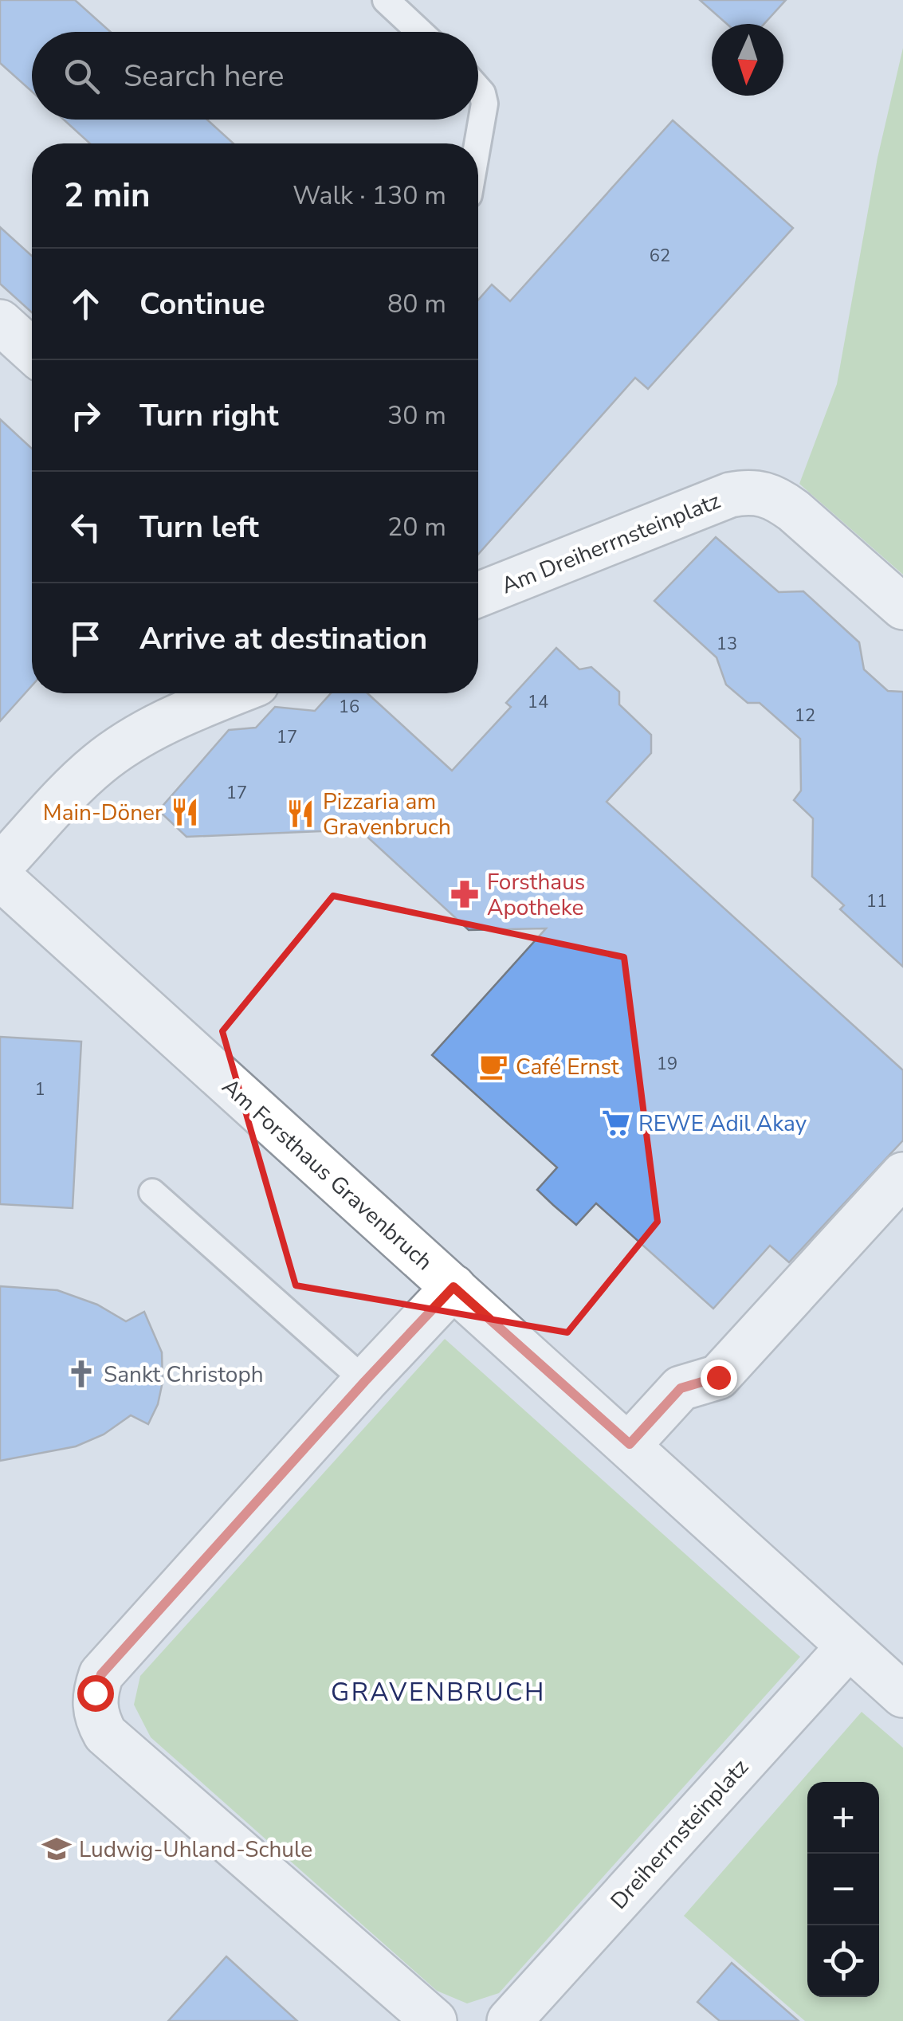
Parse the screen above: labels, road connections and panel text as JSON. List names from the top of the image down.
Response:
{
  "streets": {
    "street": ["Am Dreiherrnsteinplatz", "Am Forsthaus Gravenbruch", "Dreiherrnsteinplatz"]
  },
  "crossings": [
    ["Am Forsthaus Gravenbruch", "Dreiherrnsteinplatz"]
  ],
  "districts": ["GRAVENBRUCH"],
  "places": {
    "restaurant": ["Main-Döner", "Pizzaria am Gravenbruch"],
    "pharmacy": ["Forsthaus Apotheke"],
    "cafe": ["Café Ernst"],
    "supermarket": ["REWE Adil Akay"],
    "church": ["Sankt Christoph"],
    "school or university": ["Ludwig-Uhland-Schule"]
  },
  "house_numbers": [
    "62",
    "13",
    "14",
    "16",
    "12",
    "17",
    "17",
    "11",
    "19",
    "1"
  ],
  "north": "bottom",
  "page": {
    "search": "Search here",
    "heading": ["2 min", "Walk · 130 m"],
    "list": [
      ["Continue", "80 m"],
      ["Turn right", "30 m"],
      ["Turn left", "20 m"],
      "Arrive at destination"
    ],
    "map_buttons": ["+", "−"]
  }
}
